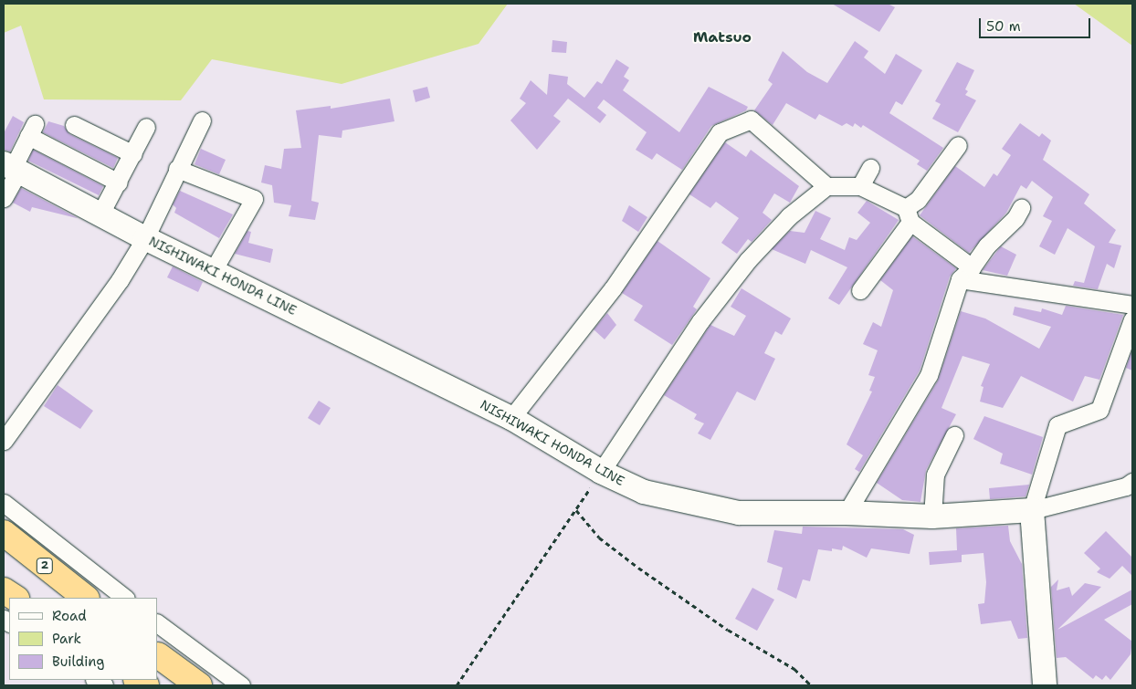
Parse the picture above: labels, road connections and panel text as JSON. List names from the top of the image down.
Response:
{
  "streets": {
    "highway": ["2"],
    "main road": ["NISHIWAKI HONDA LINE"]
  },
  "districts": ["Matsuo"],
  "legend": ["Road", "Park", "Building"],
  "scale_bar": "50 m"
}
